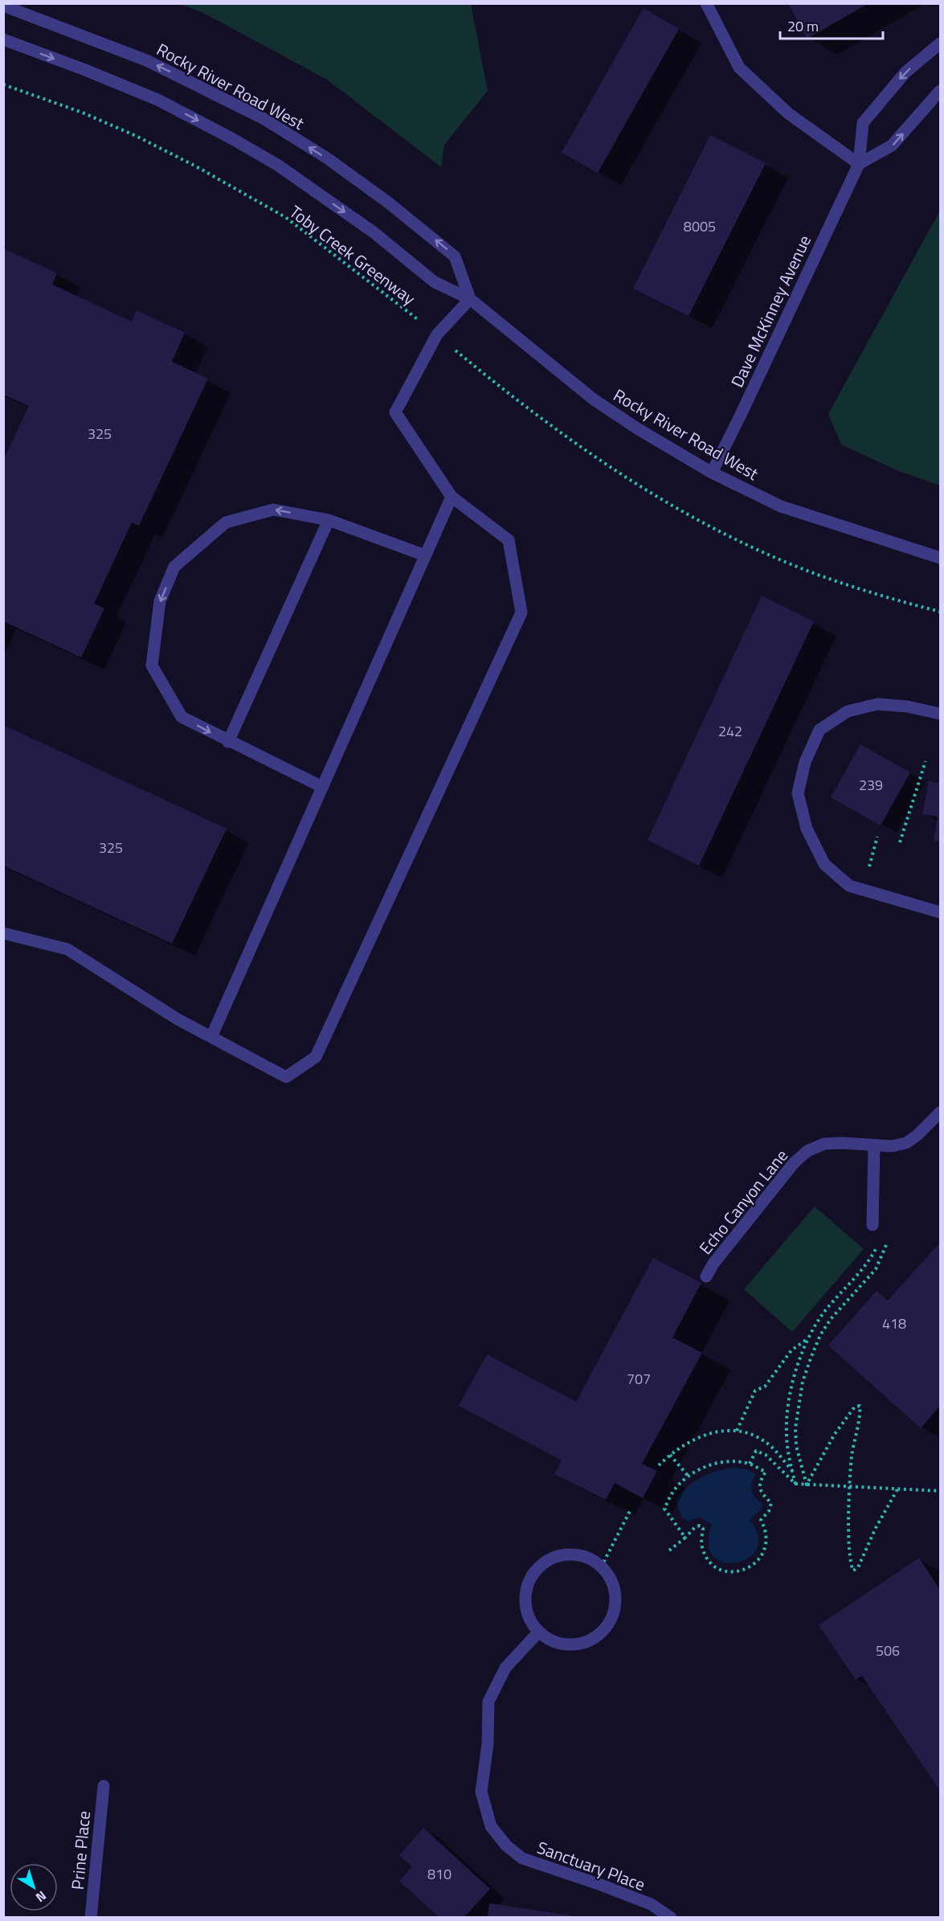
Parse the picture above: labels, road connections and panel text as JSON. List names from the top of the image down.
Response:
{
  "streets": {
    "street": [
      "Rocky River Road West",
      "Dave McKinney Avenue",
      "Echo Canyon Lane",
      "Prine Place",
      "Sanctuary Place"
    ],
    "path": ["Toby Creek Greenway"]
  },
  "crossings": [
    ["Rocky River Road West", "Dave McKinney Avenue"]
  ],
  "house_numbers": [
    "8005",
    "325",
    "242",
    "239",
    "325",
    "418",
    "707",
    "506",
    "810"
  ],
  "scale_bar": "20 m",
  "north": "bottom right"
}
